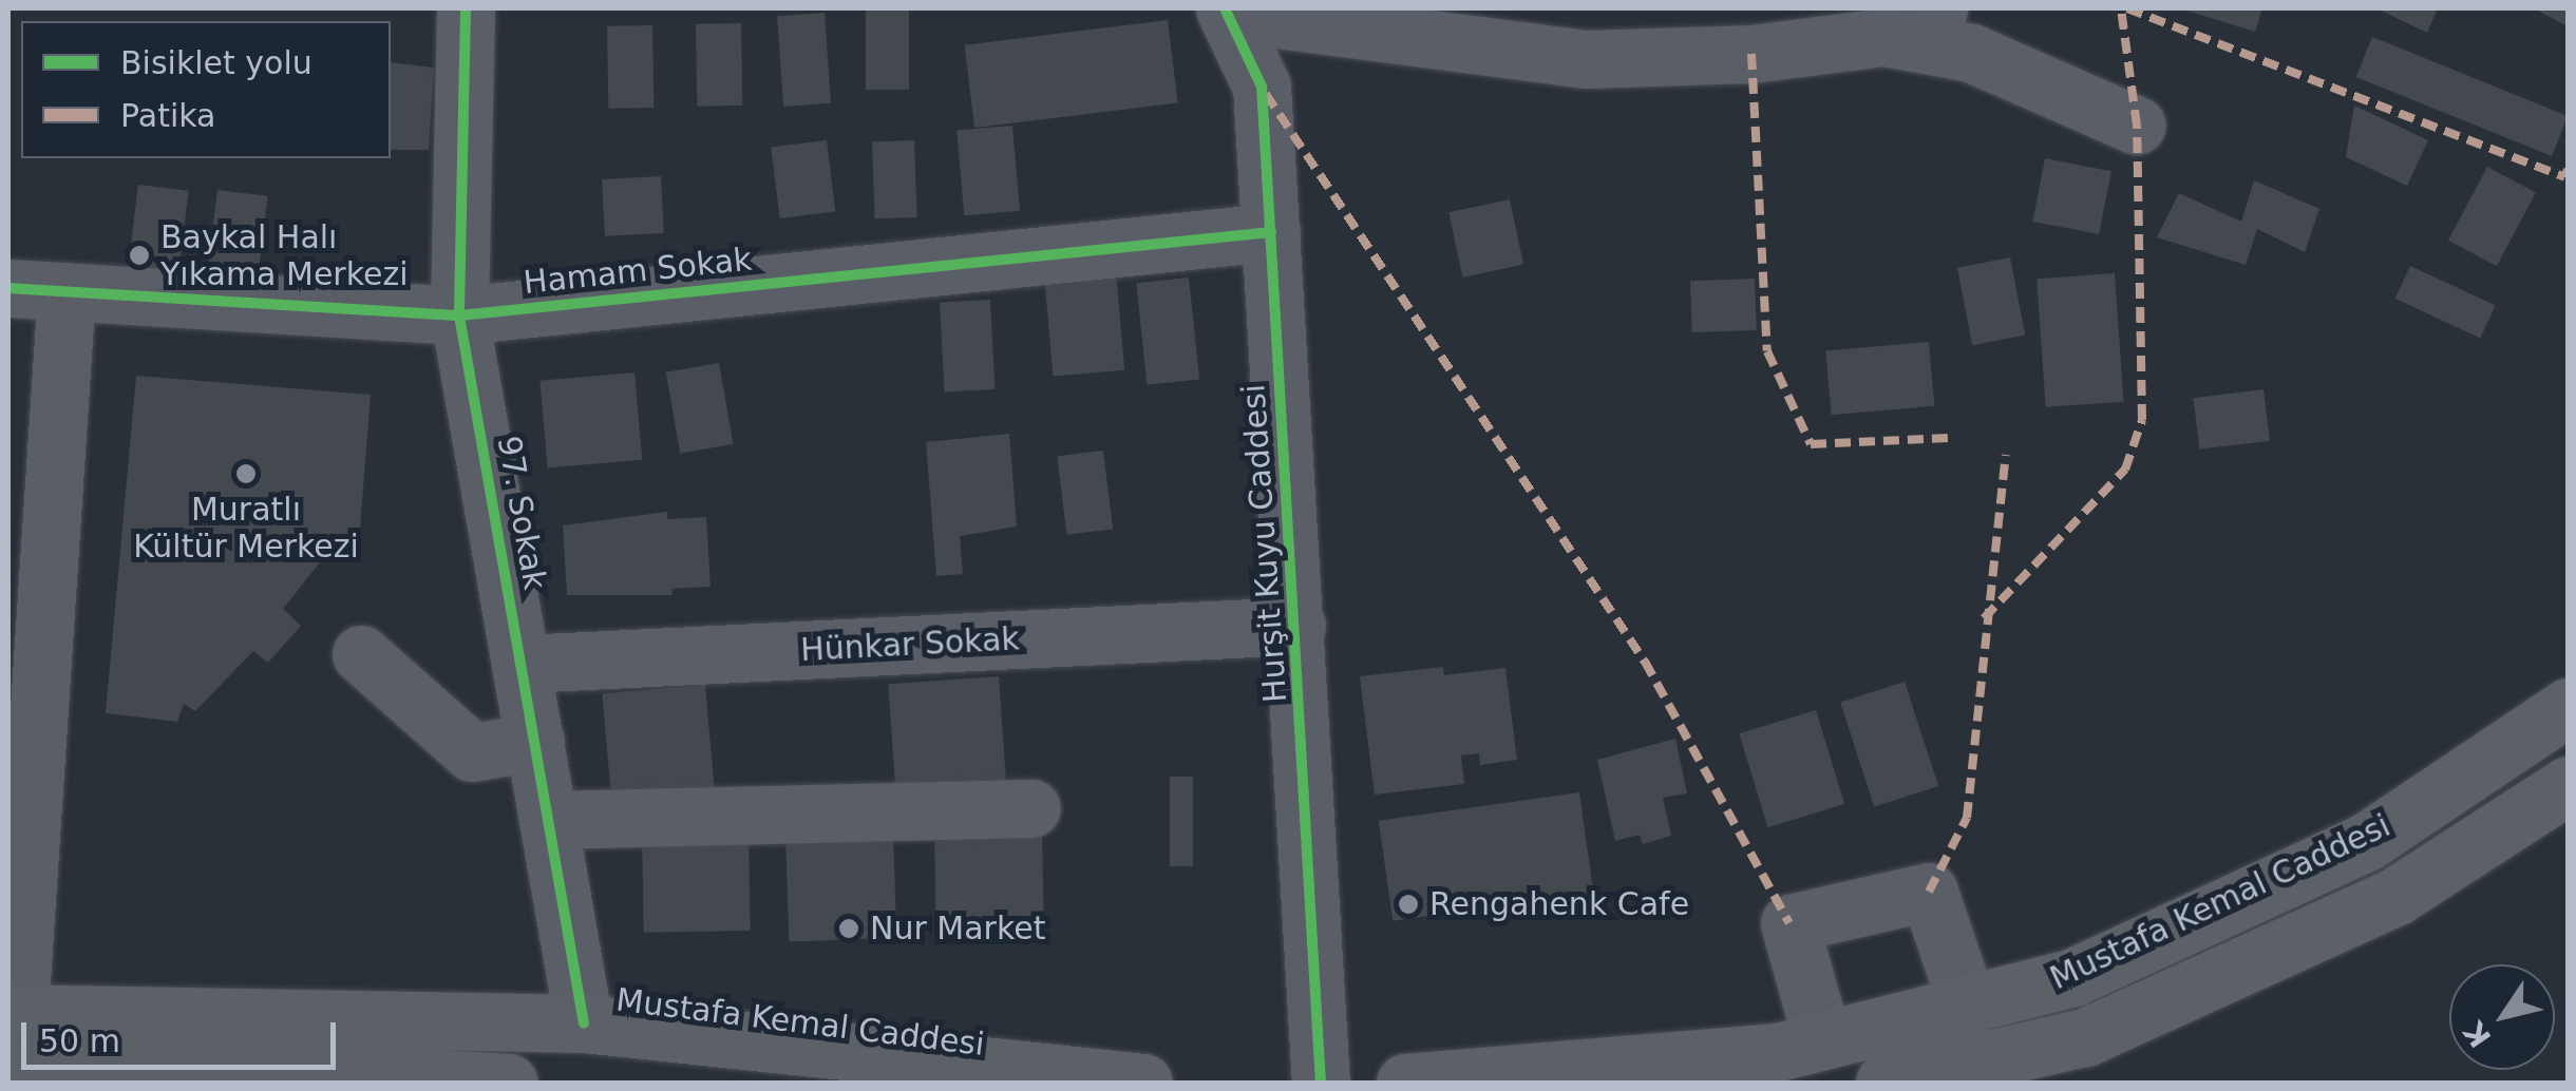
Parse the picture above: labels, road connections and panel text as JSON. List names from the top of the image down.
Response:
{
  "streets": {
    "main road": ["Mustafa Kemal Caddesi"],
    "street": [
      "Hamam Sokak",
      "97. Sokak",
      "Hurşit Kuyu Caddesi",
      "Hünkar Sokak"
    ]
  },
  "crossings": [
    ["Hamam Sokak", "97. Sokak"],
    ["Hamam Sokak", "Hurşit Kuyu Caddesi"],
    ["97. Sokak", "Hünkar Sokak"],
    ["97. Sokak", "Mustafa Kemal Caddesi"],
    ["Hurşit Kuyu Caddesi", "Hünkar Sokak"]
  ],
  "places": [
    "Baykal Halı Yıkama Merkezi",
    "Muratlı Kültür Merkezi",
    "Rengahenk Cafe",
    "Nur Market"
  ],
  "legend": ["Bisiklet yolu", "Patika"],
  "scale_bar": "50 m",
  "north": "bottom left"
}
